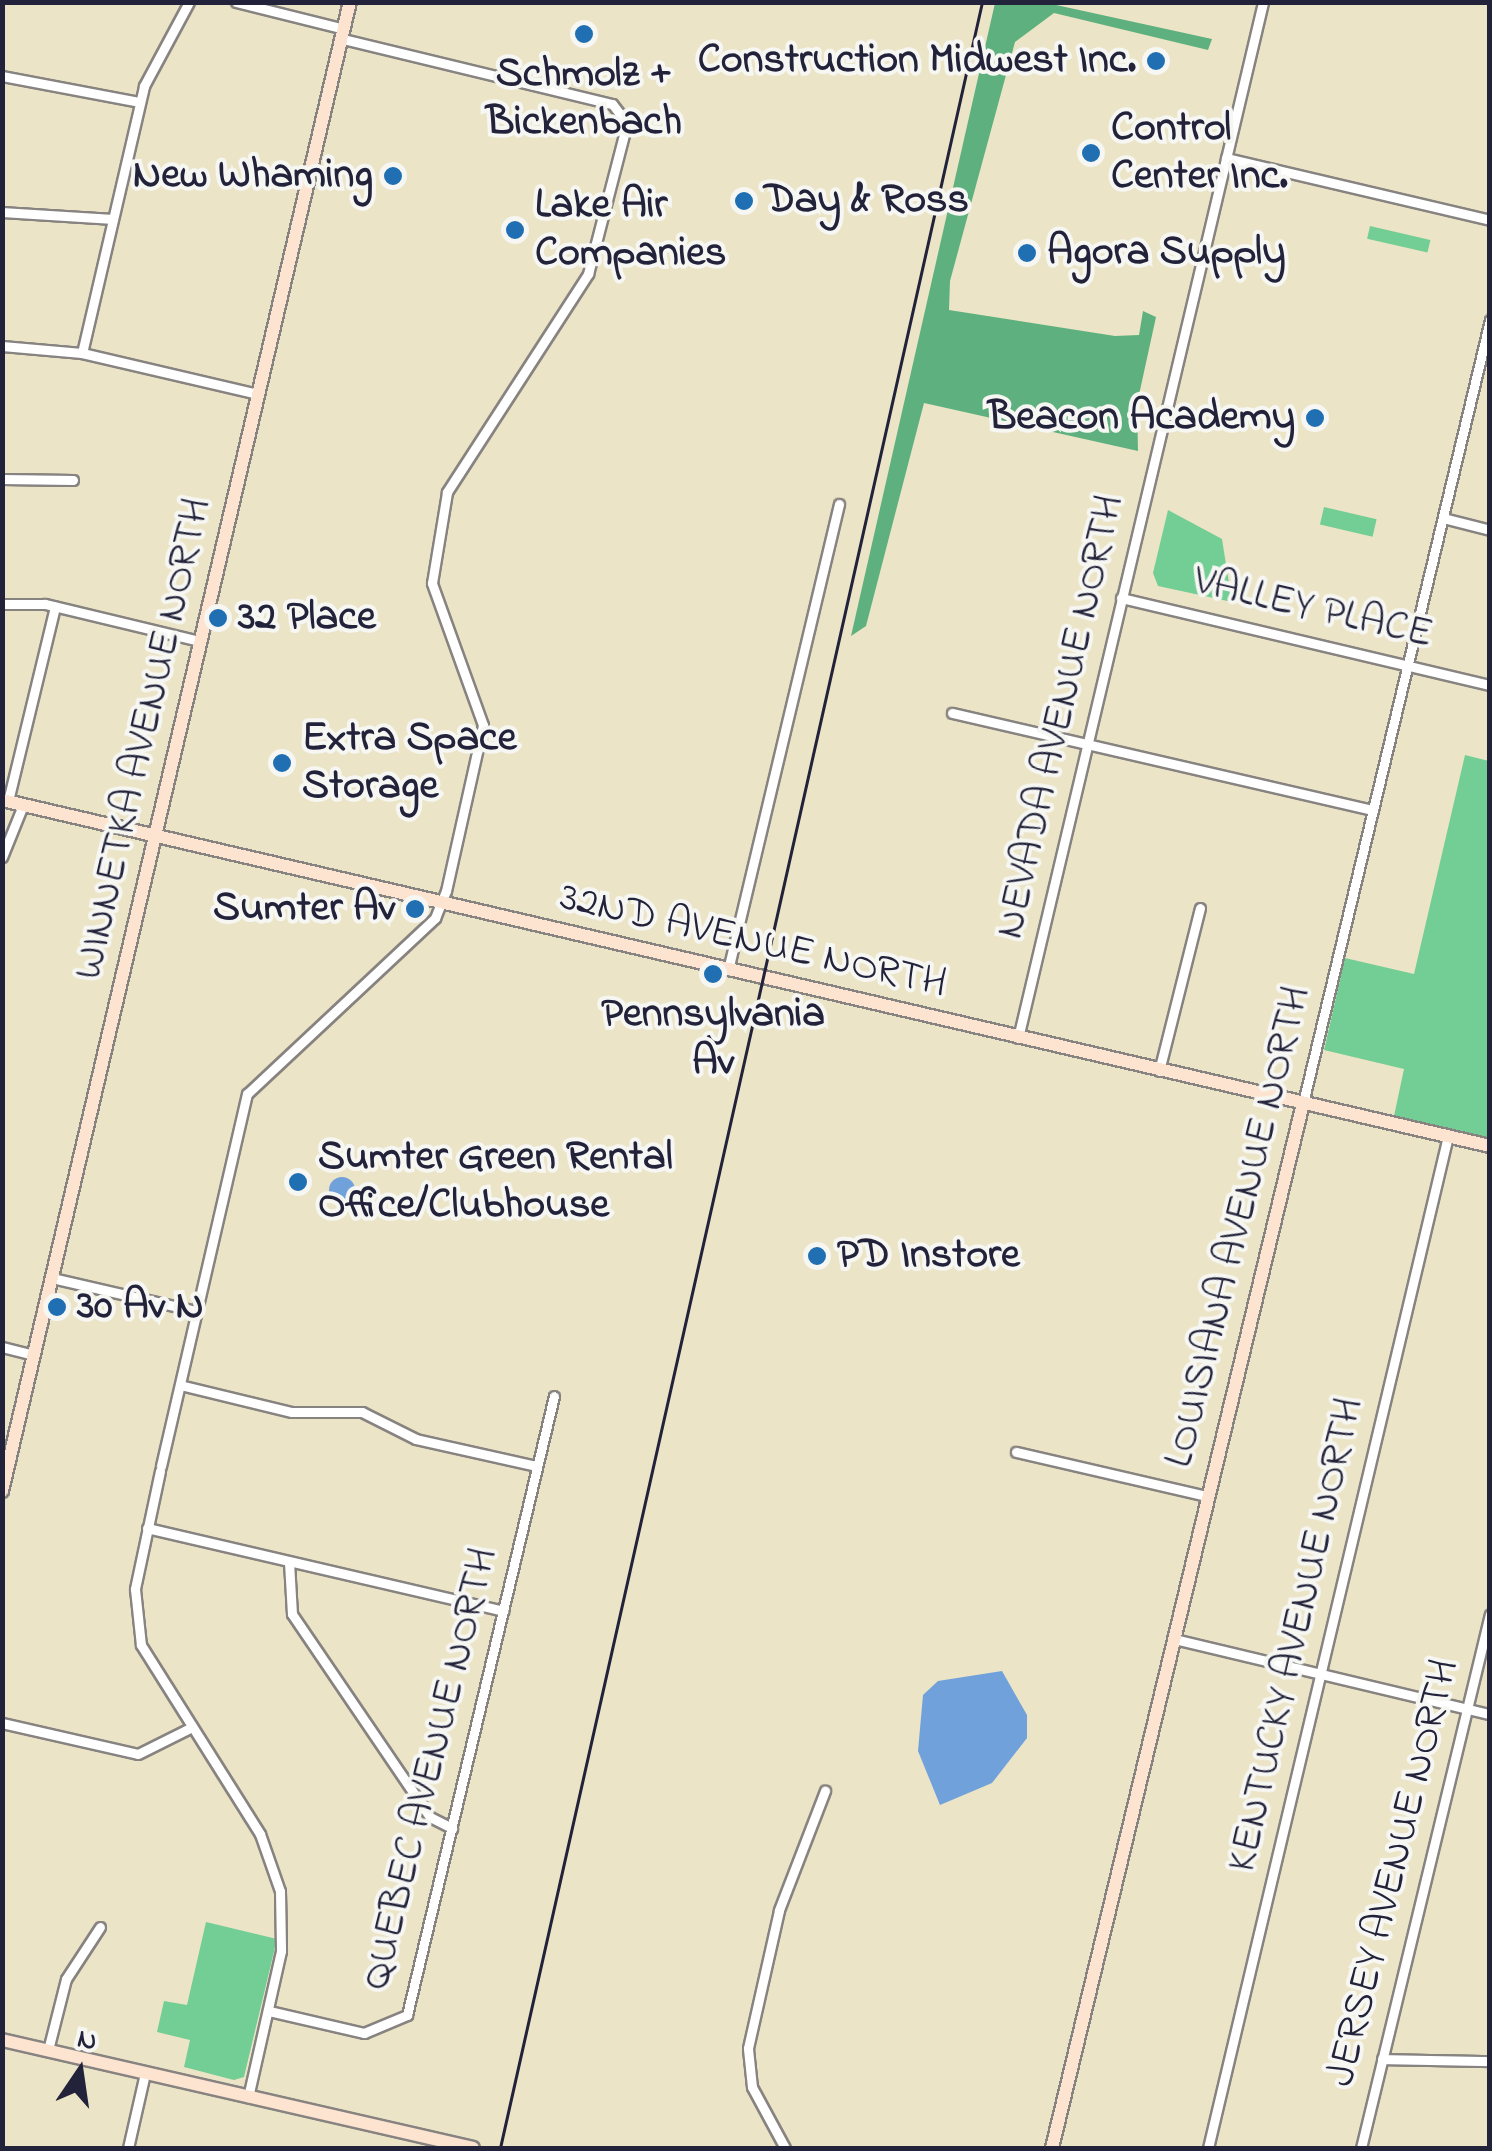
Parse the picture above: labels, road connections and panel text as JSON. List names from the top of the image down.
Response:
{
  "streets": {
    "street": [
      "VALLEY PLACE",
      "NEVADA AVENUE NORTH",
      "WINNETKA AVENUE NORTH",
      "32ND AVENUE NORTH",
      "LOUISIANA AVENUE NORTH",
      "KENTUCKY AVENUE NORTH",
      "QUEBEC AVENUE NORTH",
      "JERSEY AVENUE NORTH"
    ]
  },
  "crossings": [
    ["VALLEY PLACE", "NEVADA AVENUE NORTH"],
    ["VALLEY PLACE", "LOUISIANA AVENUE NORTH"],
    ["NEVADA AVENUE NORTH", "32ND AVENUE NORTH"],
    ["WINNETKA AVENUE NORTH", "32ND AVENUE NORTH"],
    ["32ND AVENUE NORTH", "LOUISIANA AVENUE NORTH"],
    ["32ND AVENUE NORTH", "KENTUCKY AVENUE NORTH"]
  ],
  "places": [
    "Schmolz + Bickenbach",
    "Construction Midwest Inc.",
    "Control Center Inc.",
    "New Whaming",
    "Day & Ross",
    "Lake Air Companies",
    "Agora Supply",
    "Beacon Academy",
    "32 Place",
    "Extra Space Storage",
    "Sumter Av",
    "Pennsylvania Av",
    "Sumter Green Rental Office/Clubhouse",
    "PD Instore",
    "30 Av N"
  ],
  "north": "top"
}
